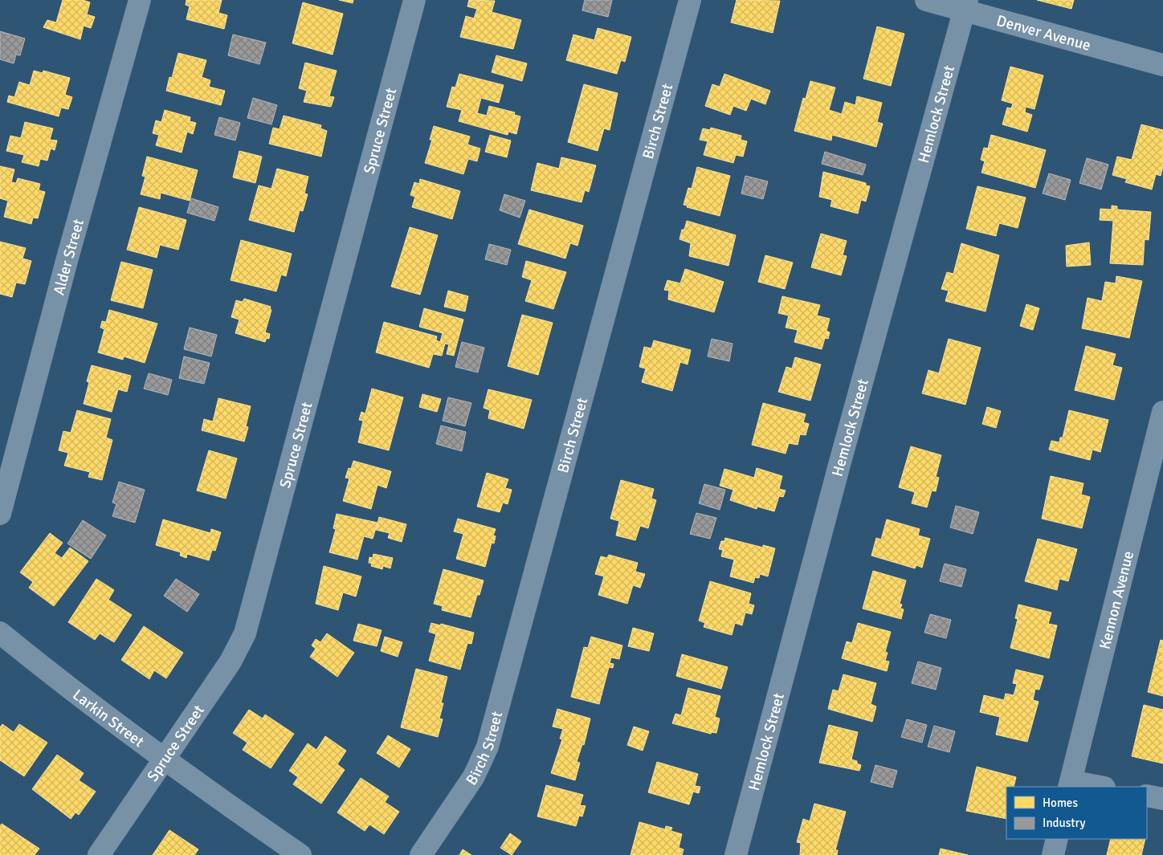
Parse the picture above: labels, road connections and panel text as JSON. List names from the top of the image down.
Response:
{
  "streets": {
    "street": [
      "Denver Avenue",
      "Hemlock Street",
      "Birch Street",
      "Spruce Street",
      "Alder Street",
      "Kennon Avenue",
      "Larkin Street"
    ]
  },
  "crossings": [
    ["Denver Avenue", "Hemlock Street"],
    ["Spruce Street", "Larkin Street"]
  ],
  "legend": ["Homes", "Industry"]
}
